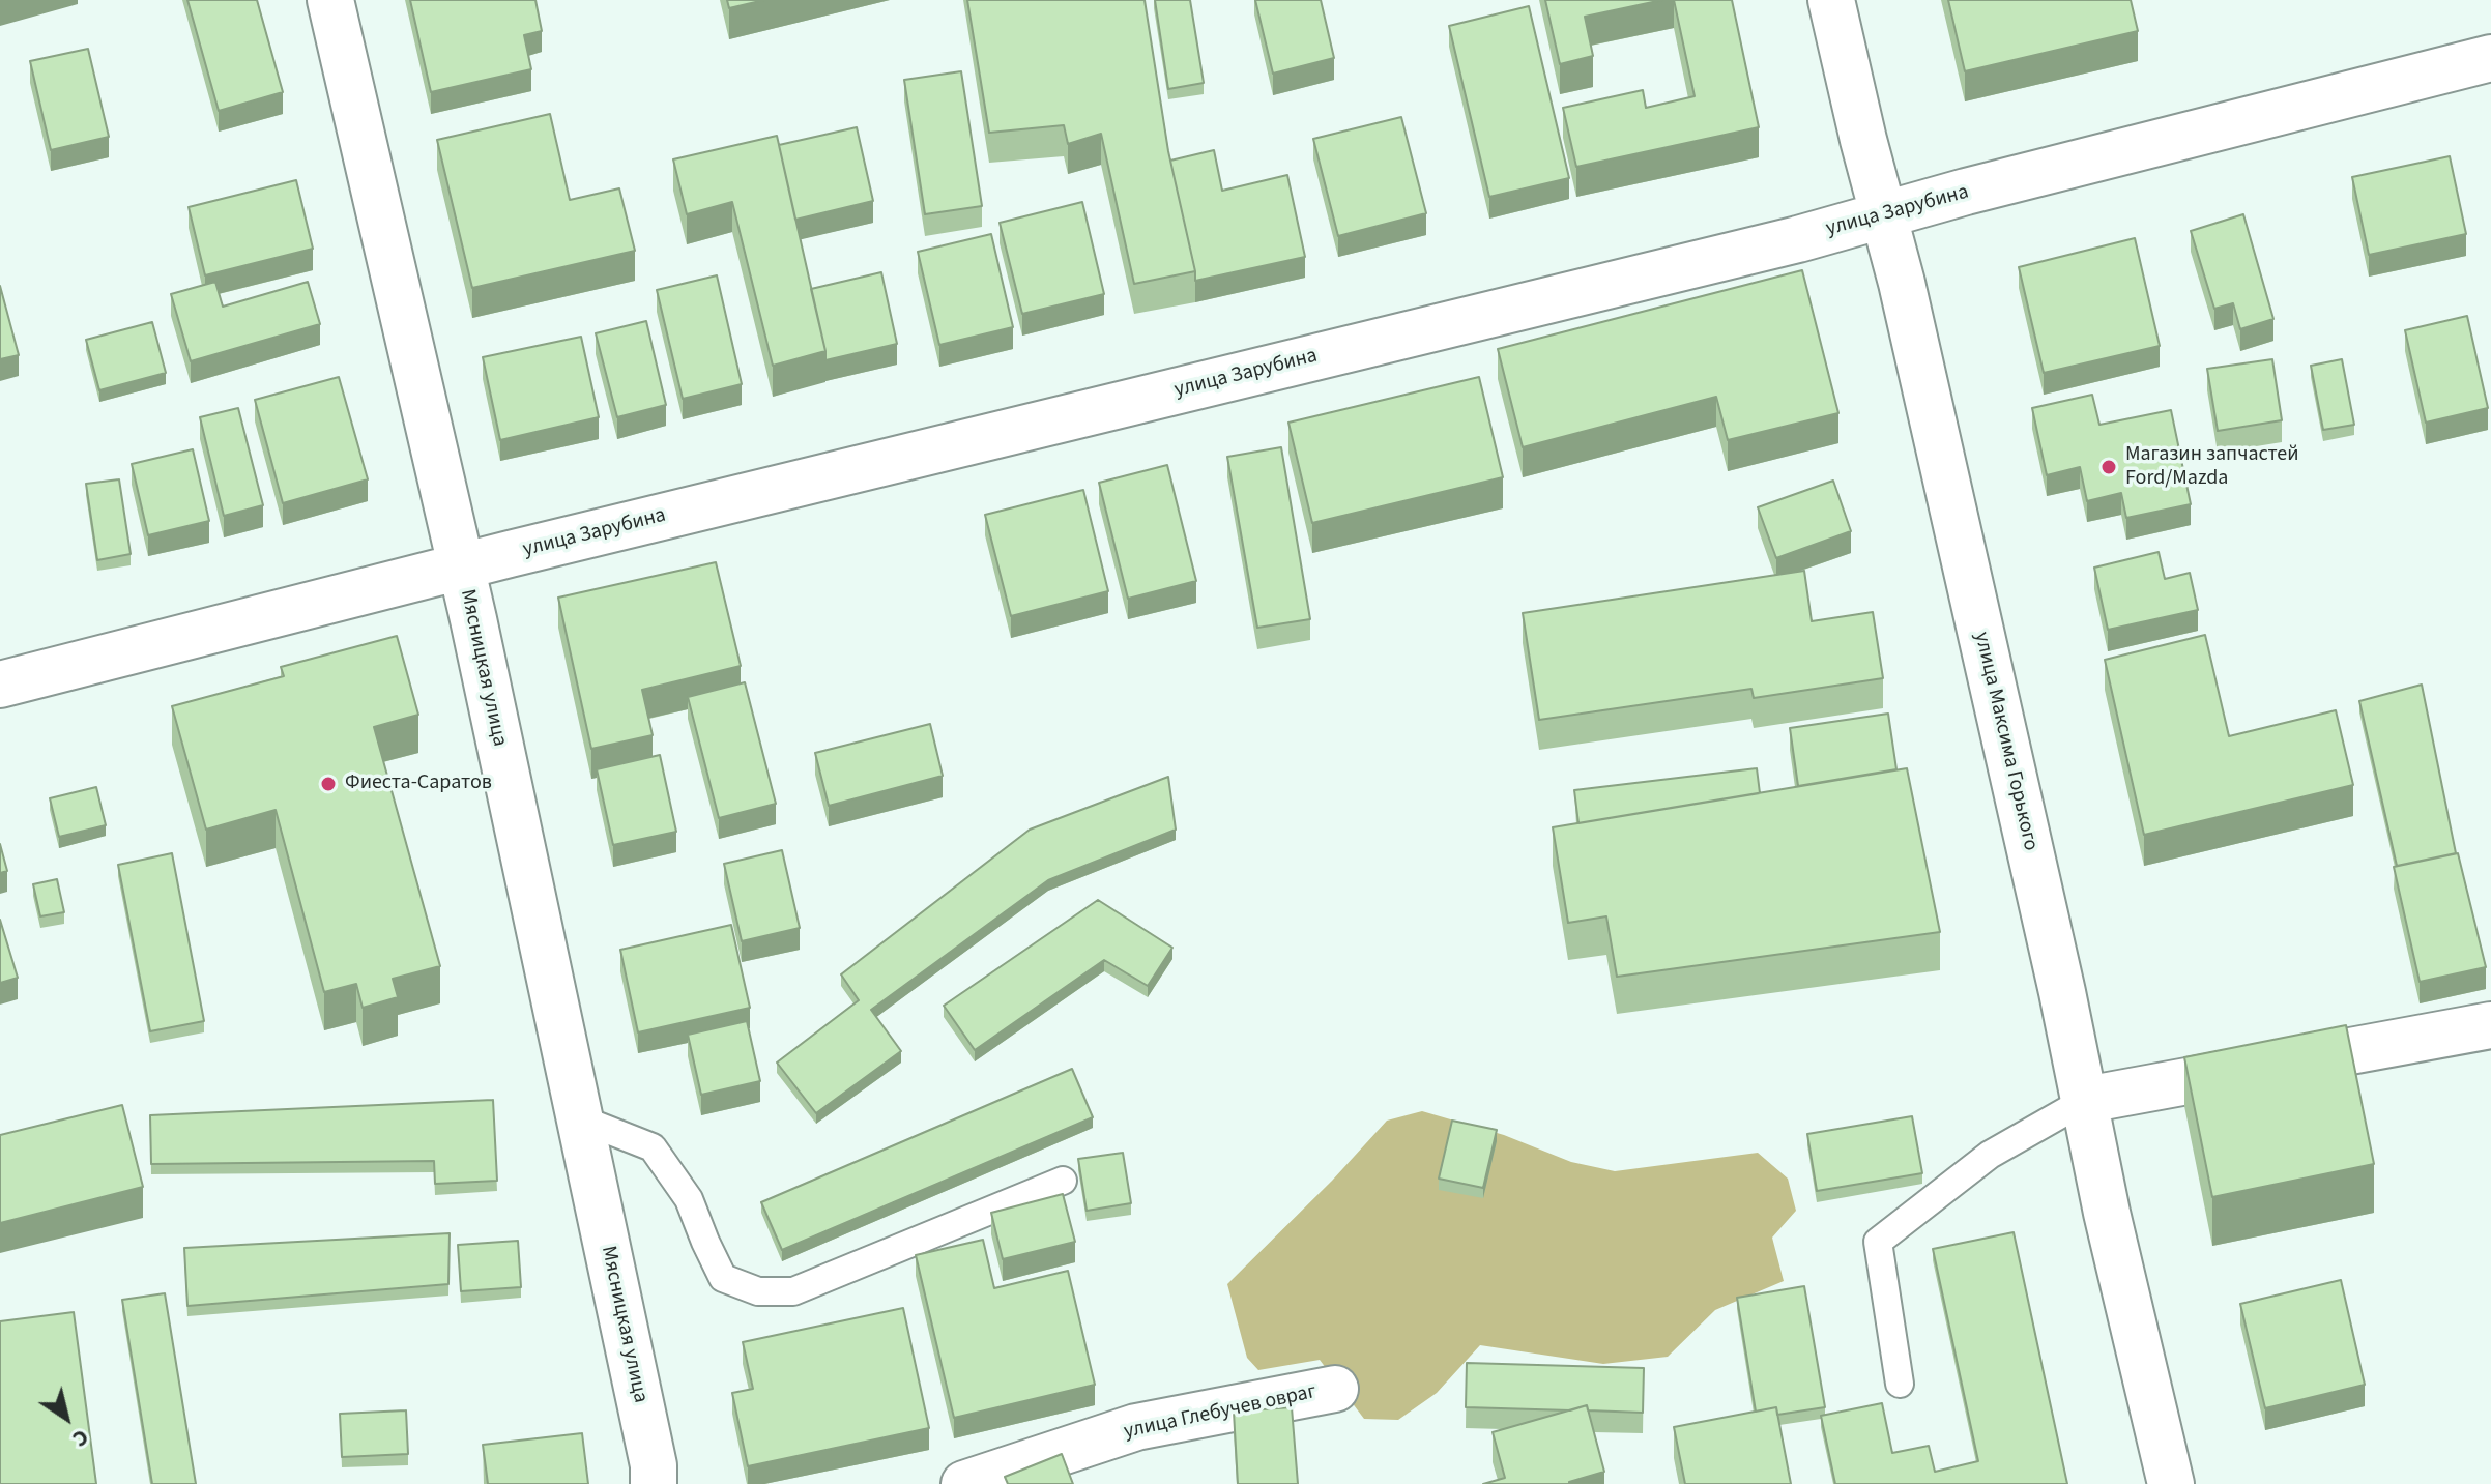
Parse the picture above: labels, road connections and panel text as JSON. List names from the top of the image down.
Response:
{
  "streets": {
    "street": [
      "улица Зарубина",
      "Мясницкая улица",
      "улица Максима Горького",
      "улица Глебучев овраг"
    ]
  },
  "crossings": [
    ["улица Зарубина", "Мясницкая улица"],
    ["улица Зарубина", "улица Максима Горького"]
  ],
  "places": ["Магазин запчастей Ford/Mazda", "Фиеста-Саратов"],
  "north": "bottom right"
}
